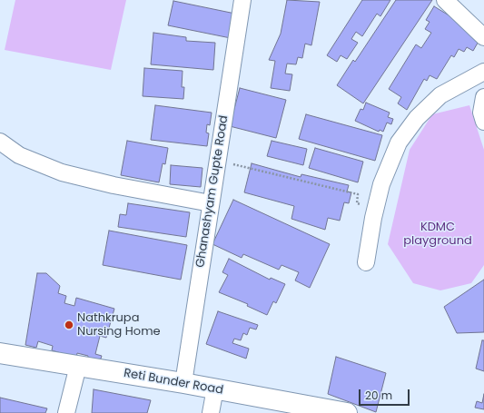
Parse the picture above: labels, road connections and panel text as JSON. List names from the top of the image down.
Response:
{
  "streets": {
    "street": ["Ghanashyam Gupte Road", "Reti Bunder Road"]
  },
  "crossings": [
    ["Ghanashyam Gupte Road", "Reti Bunder Road"]
  ],
  "parks": ["KDMC playground"],
  "places": ["Nathkrupa Nursing Home"],
  "scale_bar": "20 m"
}
